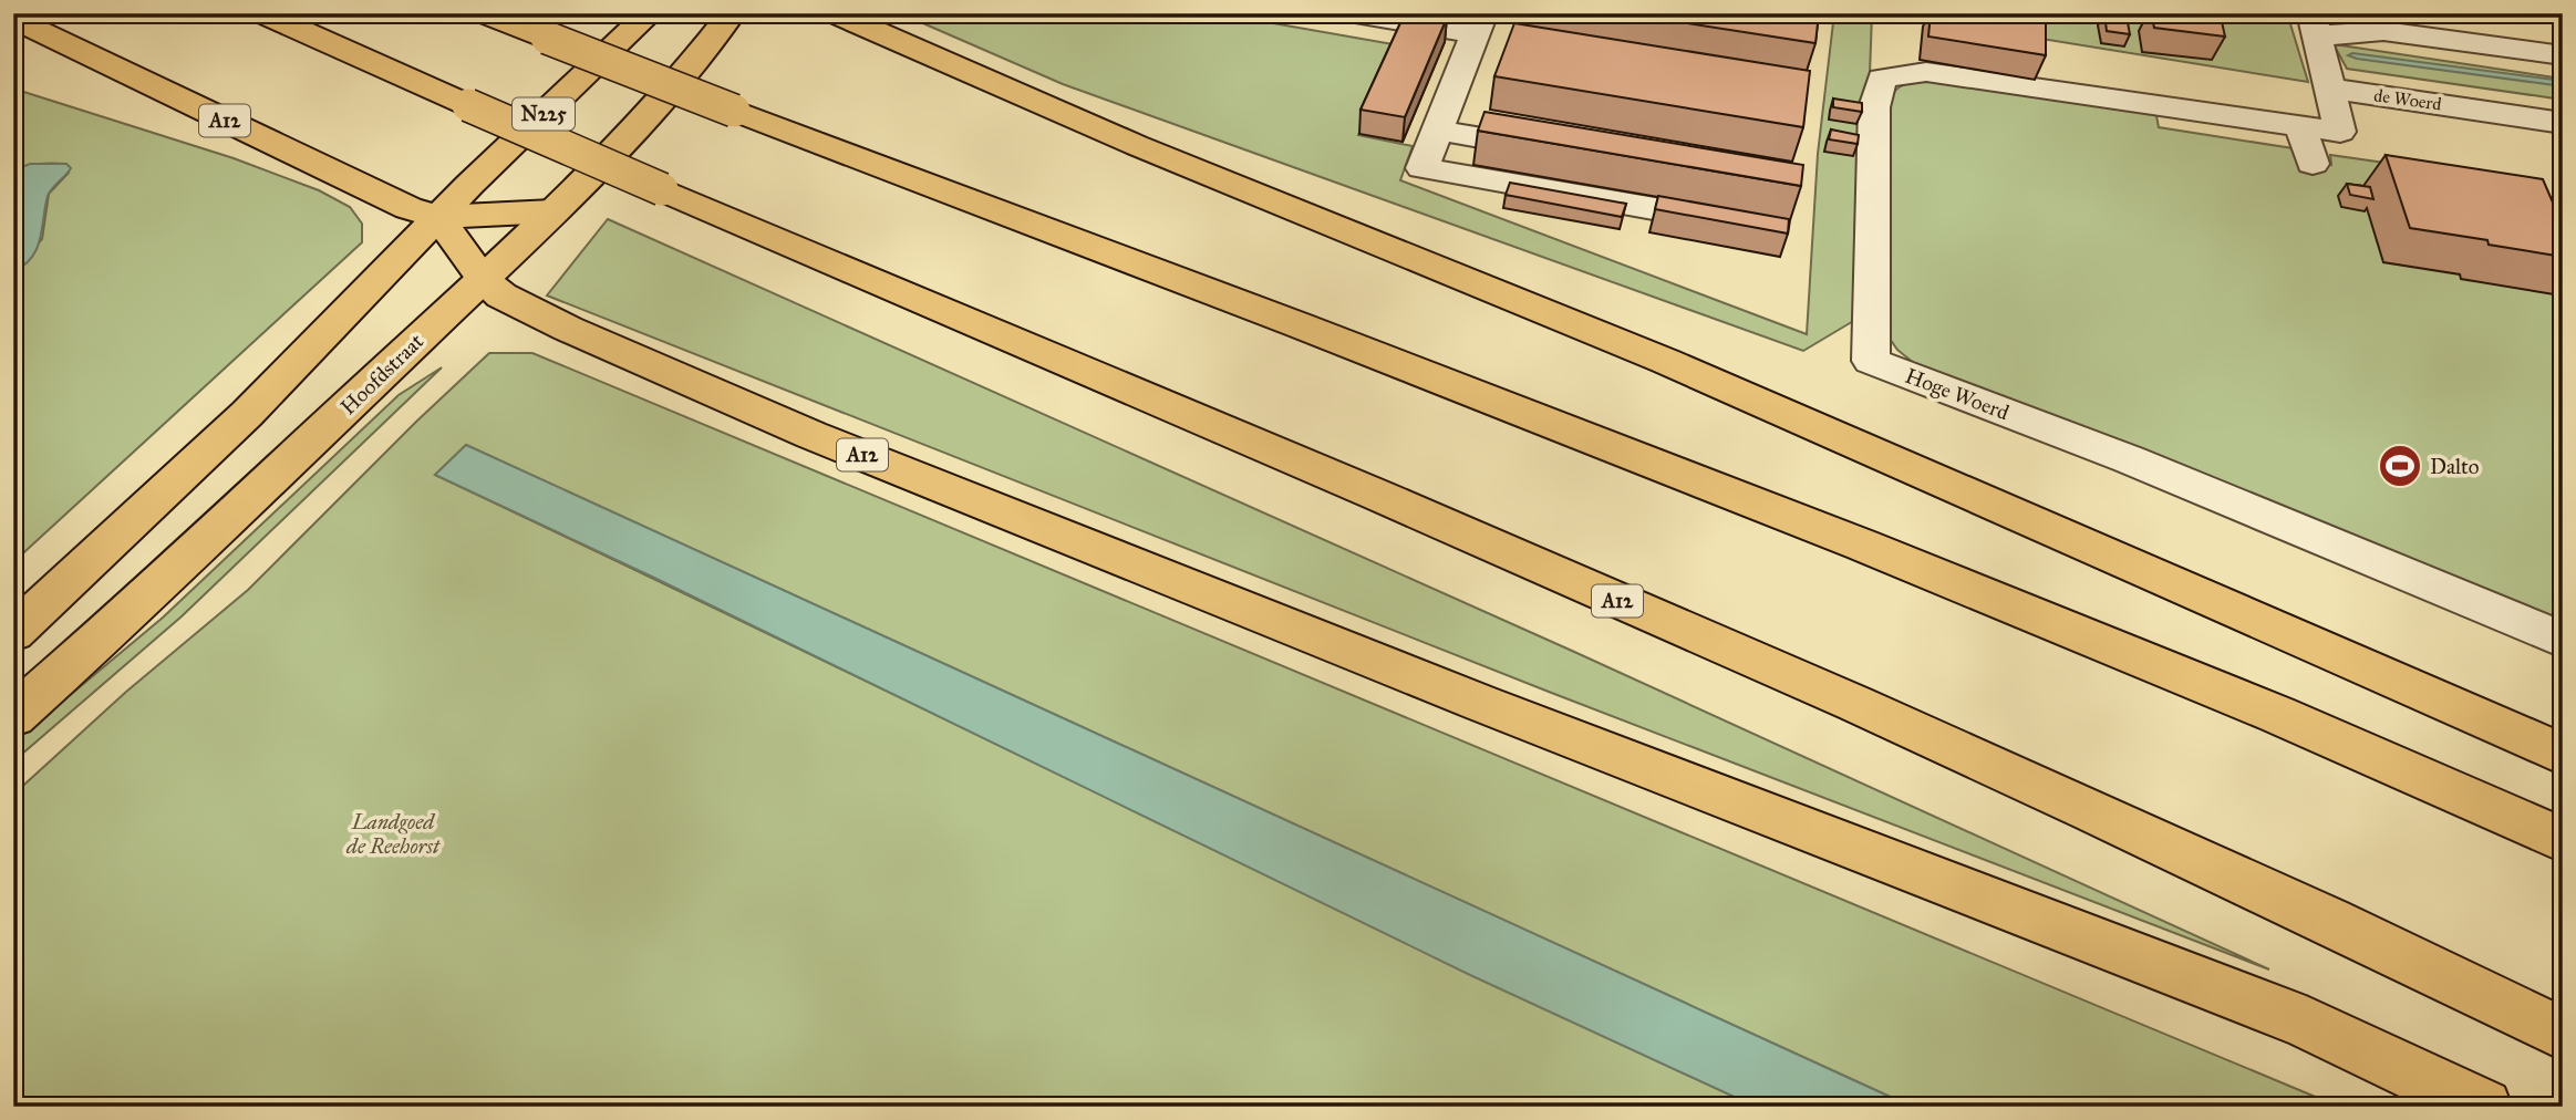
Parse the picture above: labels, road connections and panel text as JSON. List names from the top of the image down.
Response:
{
  "streets": {
    "main road": ["N225", "A12", "Hoofdstraat"],
    "street": ["de Woerd", "Hoge Woerd"]
  },
  "crossings": [
    ["N225", "A12"],
    ["A12", "Hoofdstraat"]
  ],
  "parks": ["Landgoed de Reehorst"],
  "places": {
    "sports": ["Dalto"]
  }
}
